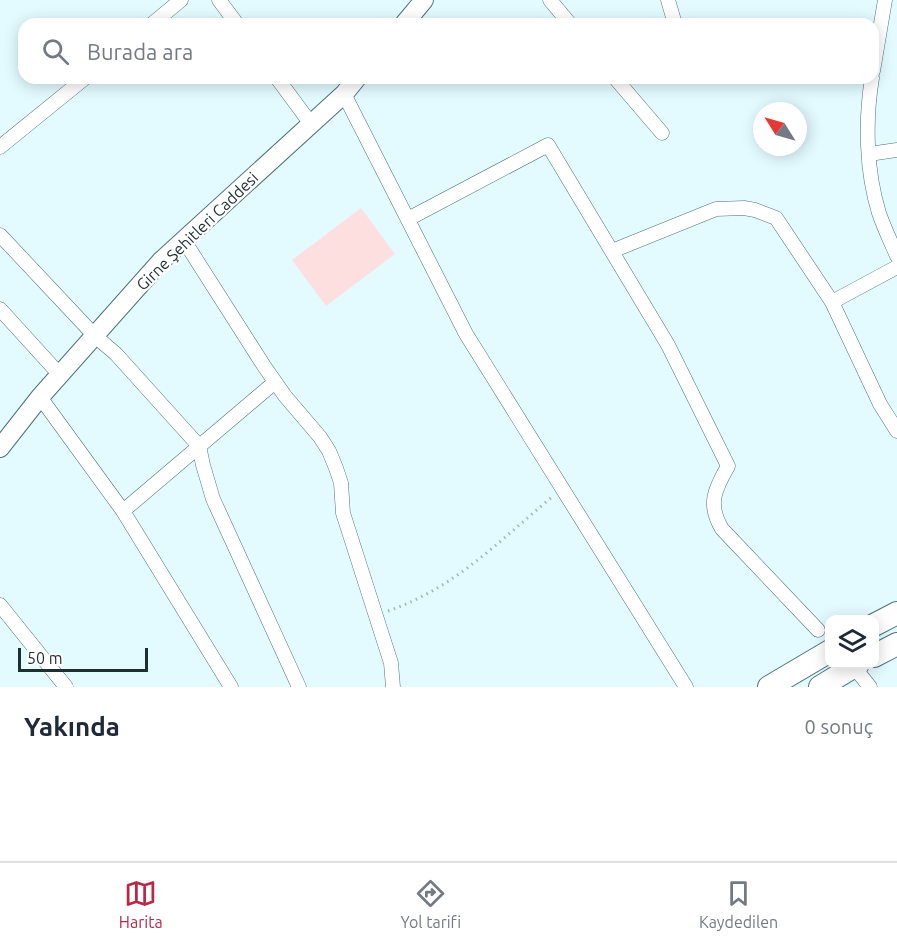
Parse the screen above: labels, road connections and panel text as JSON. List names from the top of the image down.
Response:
{
  "streets": {
    "street": ["Girne Şehitleri Caddesi"]
  },
  "scale_bar": "50 m",
  "north": "top left",
  "page": {
    "search": "Burada ara",
    "scale": "50 m",
    "heading": ["Yakında", "0 sonuç"],
    "nav": ["Harita", "Yol tarifi", "Kaydedilen"]
  }
}
